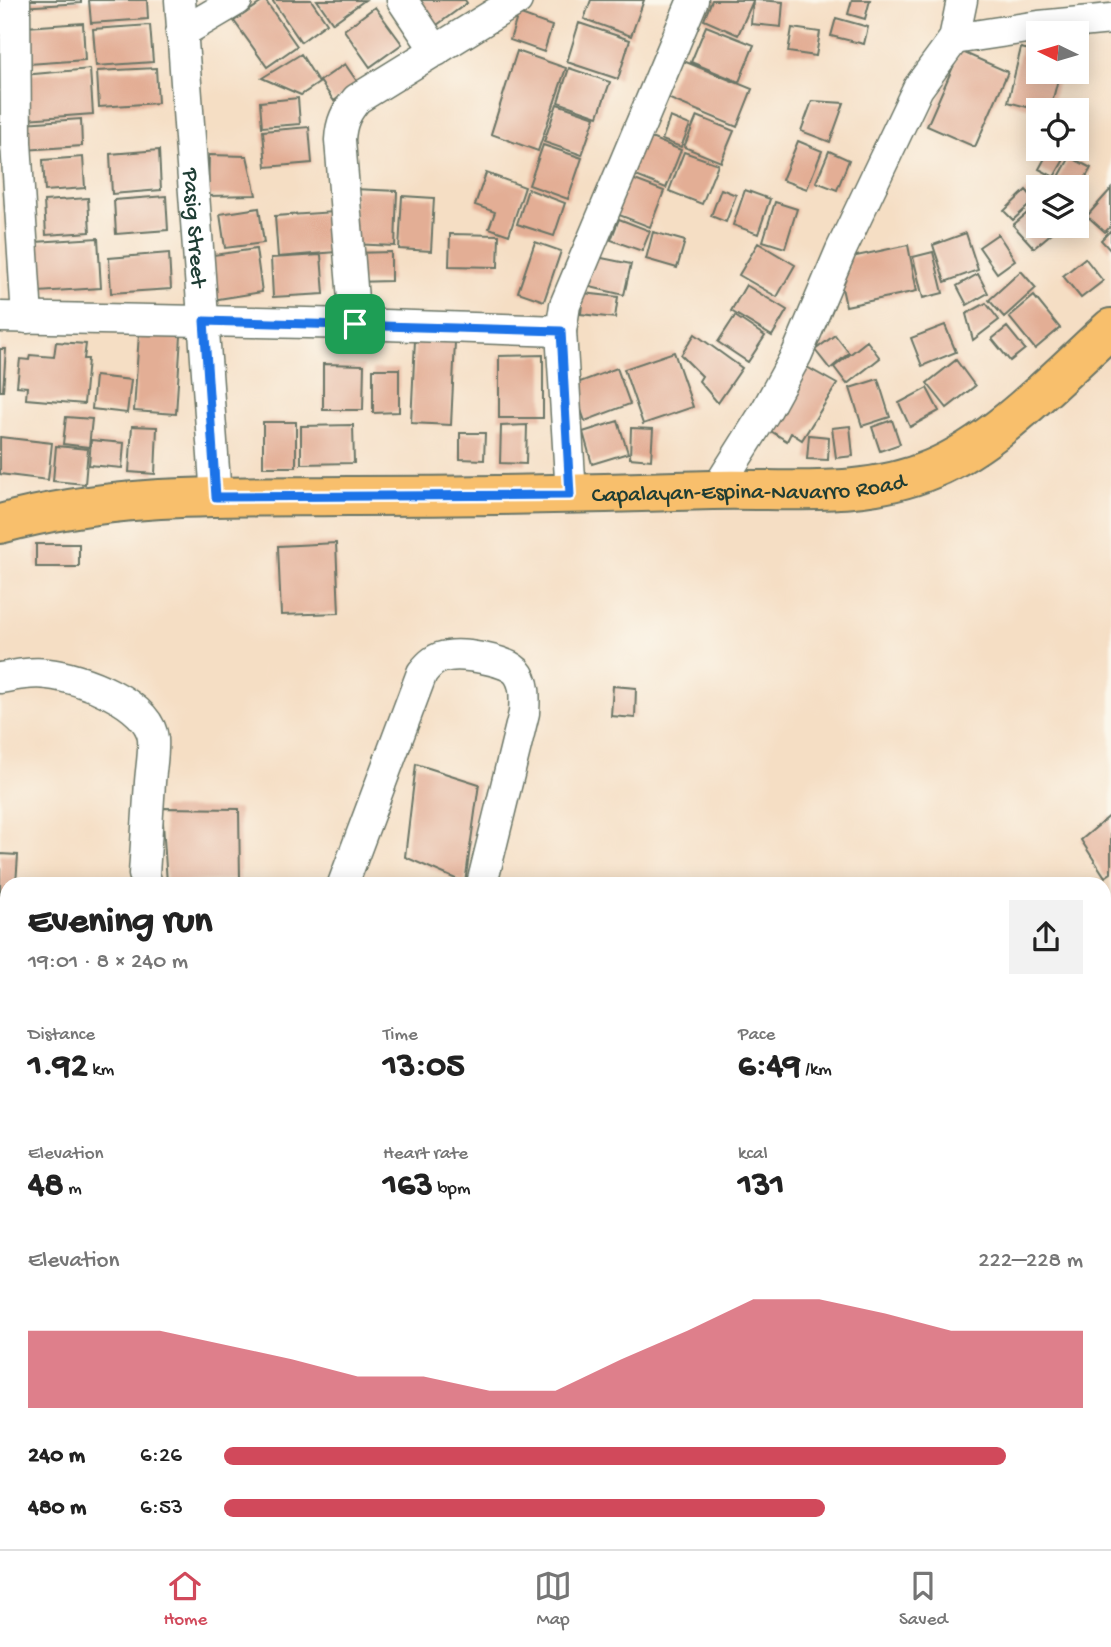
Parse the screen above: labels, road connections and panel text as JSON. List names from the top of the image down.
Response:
{
  "streets": {
    "main road": ["Capalayan-Espina-Navarro Road"],
    "street": ["Pasig Street"]
  },
  "crossings": [
    ["Pasig Street", "Capalayan-Espina-Navarro Road"]
  ],
  "north": "left",
  "page": {
    "heading": ["Evening run", "19:01 · 8 × 240 m"],
    "stats": [
      ["Distance", "1.92 km"],
      ["Time", "13:05"],
      ["Pace", "6:49 /km"],
      ["Elevation", "48 m"],
      ["Heart rate", "163 bpm"],
      ["kcal", "131"]
    ],
    "chart": ["Elevation", "222–228 m"],
    "list": [
      {
        "name": "240 m",
        "note": "6:26"
      },
      {
        "name": "480 m",
        "note": "6:53"
      }
    ],
    "tabs": ["Home", "Map", "Saved"]
  }
}
